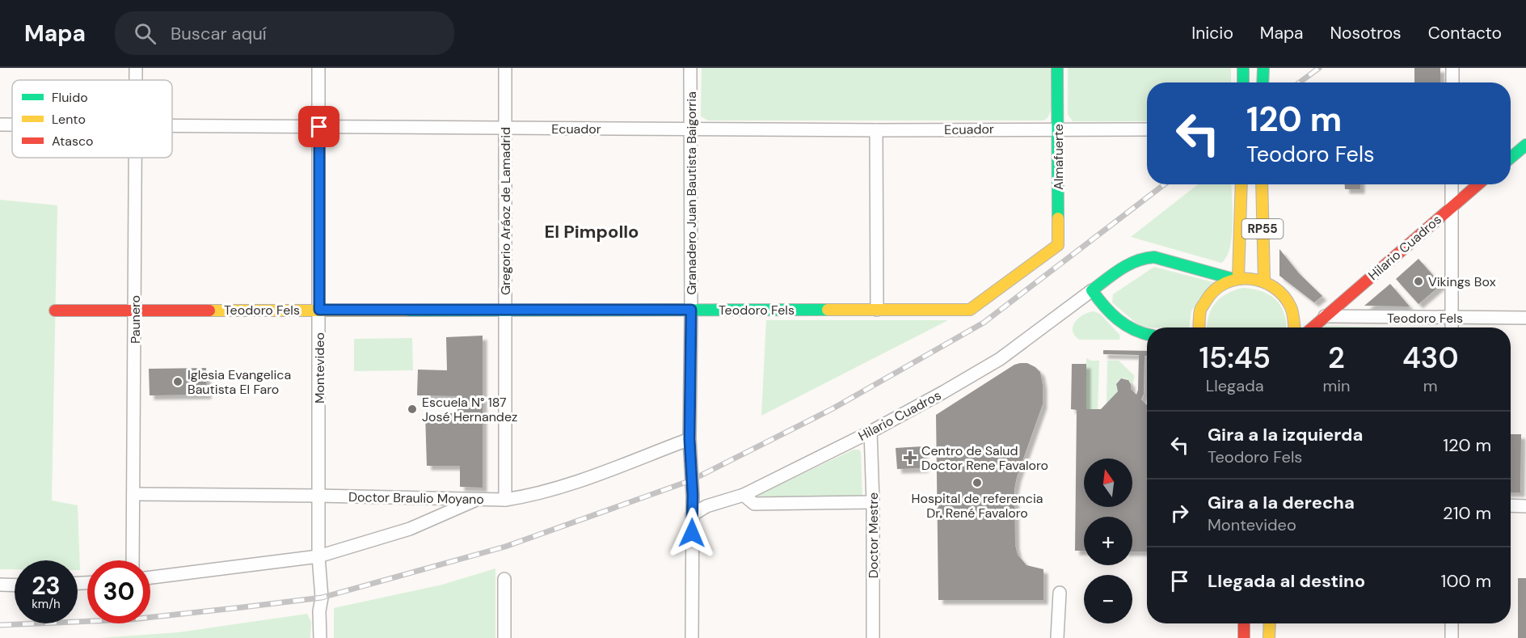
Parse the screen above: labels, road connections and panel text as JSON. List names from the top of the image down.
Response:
{
  "streets": {
    "street": [
      "Ecuador",
      "Almafuerte",
      "Granadero Juan Bautista Baigorria",
      "Gregorio Aráoz de Lamadrid",
      "RP55",
      "Hilario Cuadros",
      "Teodoro Fels",
      "Paunero",
      "Montevideo",
      "Doctor Braulio Moyano",
      "Doctor Mestre"
    ]
  },
  "crossings": [
    ["Ecuador", "Almafuerte"],
    ["Ecuador", "Granadero Juan Bautista Baigorria"],
    ["Ecuador", "Gregorio Aráoz de Lamadrid"],
    ["Ecuador", "Montevideo"],
    ["Almafuerte", "Teodoro Fels"],
    ["Granadero Juan Bautista Baigorria", "Hilario Cuadros"],
    ["Granadero Juan Bautista Baigorria", "Teodoro Fels"],
    ["Granadero Juan Bautista Baigorria", "Doctor Braulio Moyano"],
    ["Gregorio Aráoz de Lamadrid", "Teodoro Fels"],
    ["Gregorio Aráoz de Lamadrid", "Doctor Braulio Moyano"],
    ["RP55", "Hilario Cuadros"],
    ["Hilario Cuadros", "Teodoro Fels"],
    ["Hilario Cuadros", "Doctor Mestre"],
    ["Teodoro Fels", "Paunero"],
    ["Teodoro Fels", "Montevideo"],
    ["Paunero", "Doctor Braulio Moyano"],
    ["Montevideo", "Doctor Braulio Moyano"]
  ],
  "districts": ["El Pimpollo"],
  "places": {
    "other": [
      "Vikings Box",
      "Iglesia Evangelica Bautista El Faro",
      "Escuela N° 187 José Hernandez",
      "Hospital de referencia Dr. René Favaloro"
    ],
    "health": ["Centro de Salud Doctor Rene Favaloro"]
  },
  "legend": ["Fluido", "Lento", "Atasco"],
  "north": "top",
  "page": {
    "header": "Mapa",
    "search": "Buscar aquí",
    "nav": [
      "Inicio",
      "Mapa",
      "Nosotros",
      "Contacto"
    ],
    "turn": ["120 m", "Teodoro Fels"],
    "eta": [
      "15:45",
      "Llegada",
      "2",
      "min",
      "430",
      "m"
    ],
    "list": [
      {
        "name": "Gira a la izquierda",
        "note": "Teodoro Fels",
        "value": "120 m"
      },
      {
        "name": "Gira a la derecha",
        "note": "Montevideo",
        "value": "210 m"
      },
      {
        "name": "Llegada al destino",
        "value": "100 m"
      }
    ],
    "map_buttons": ["+", "−"],
    "speed": "23 km/h",
    "limit": "30"
  }
}
